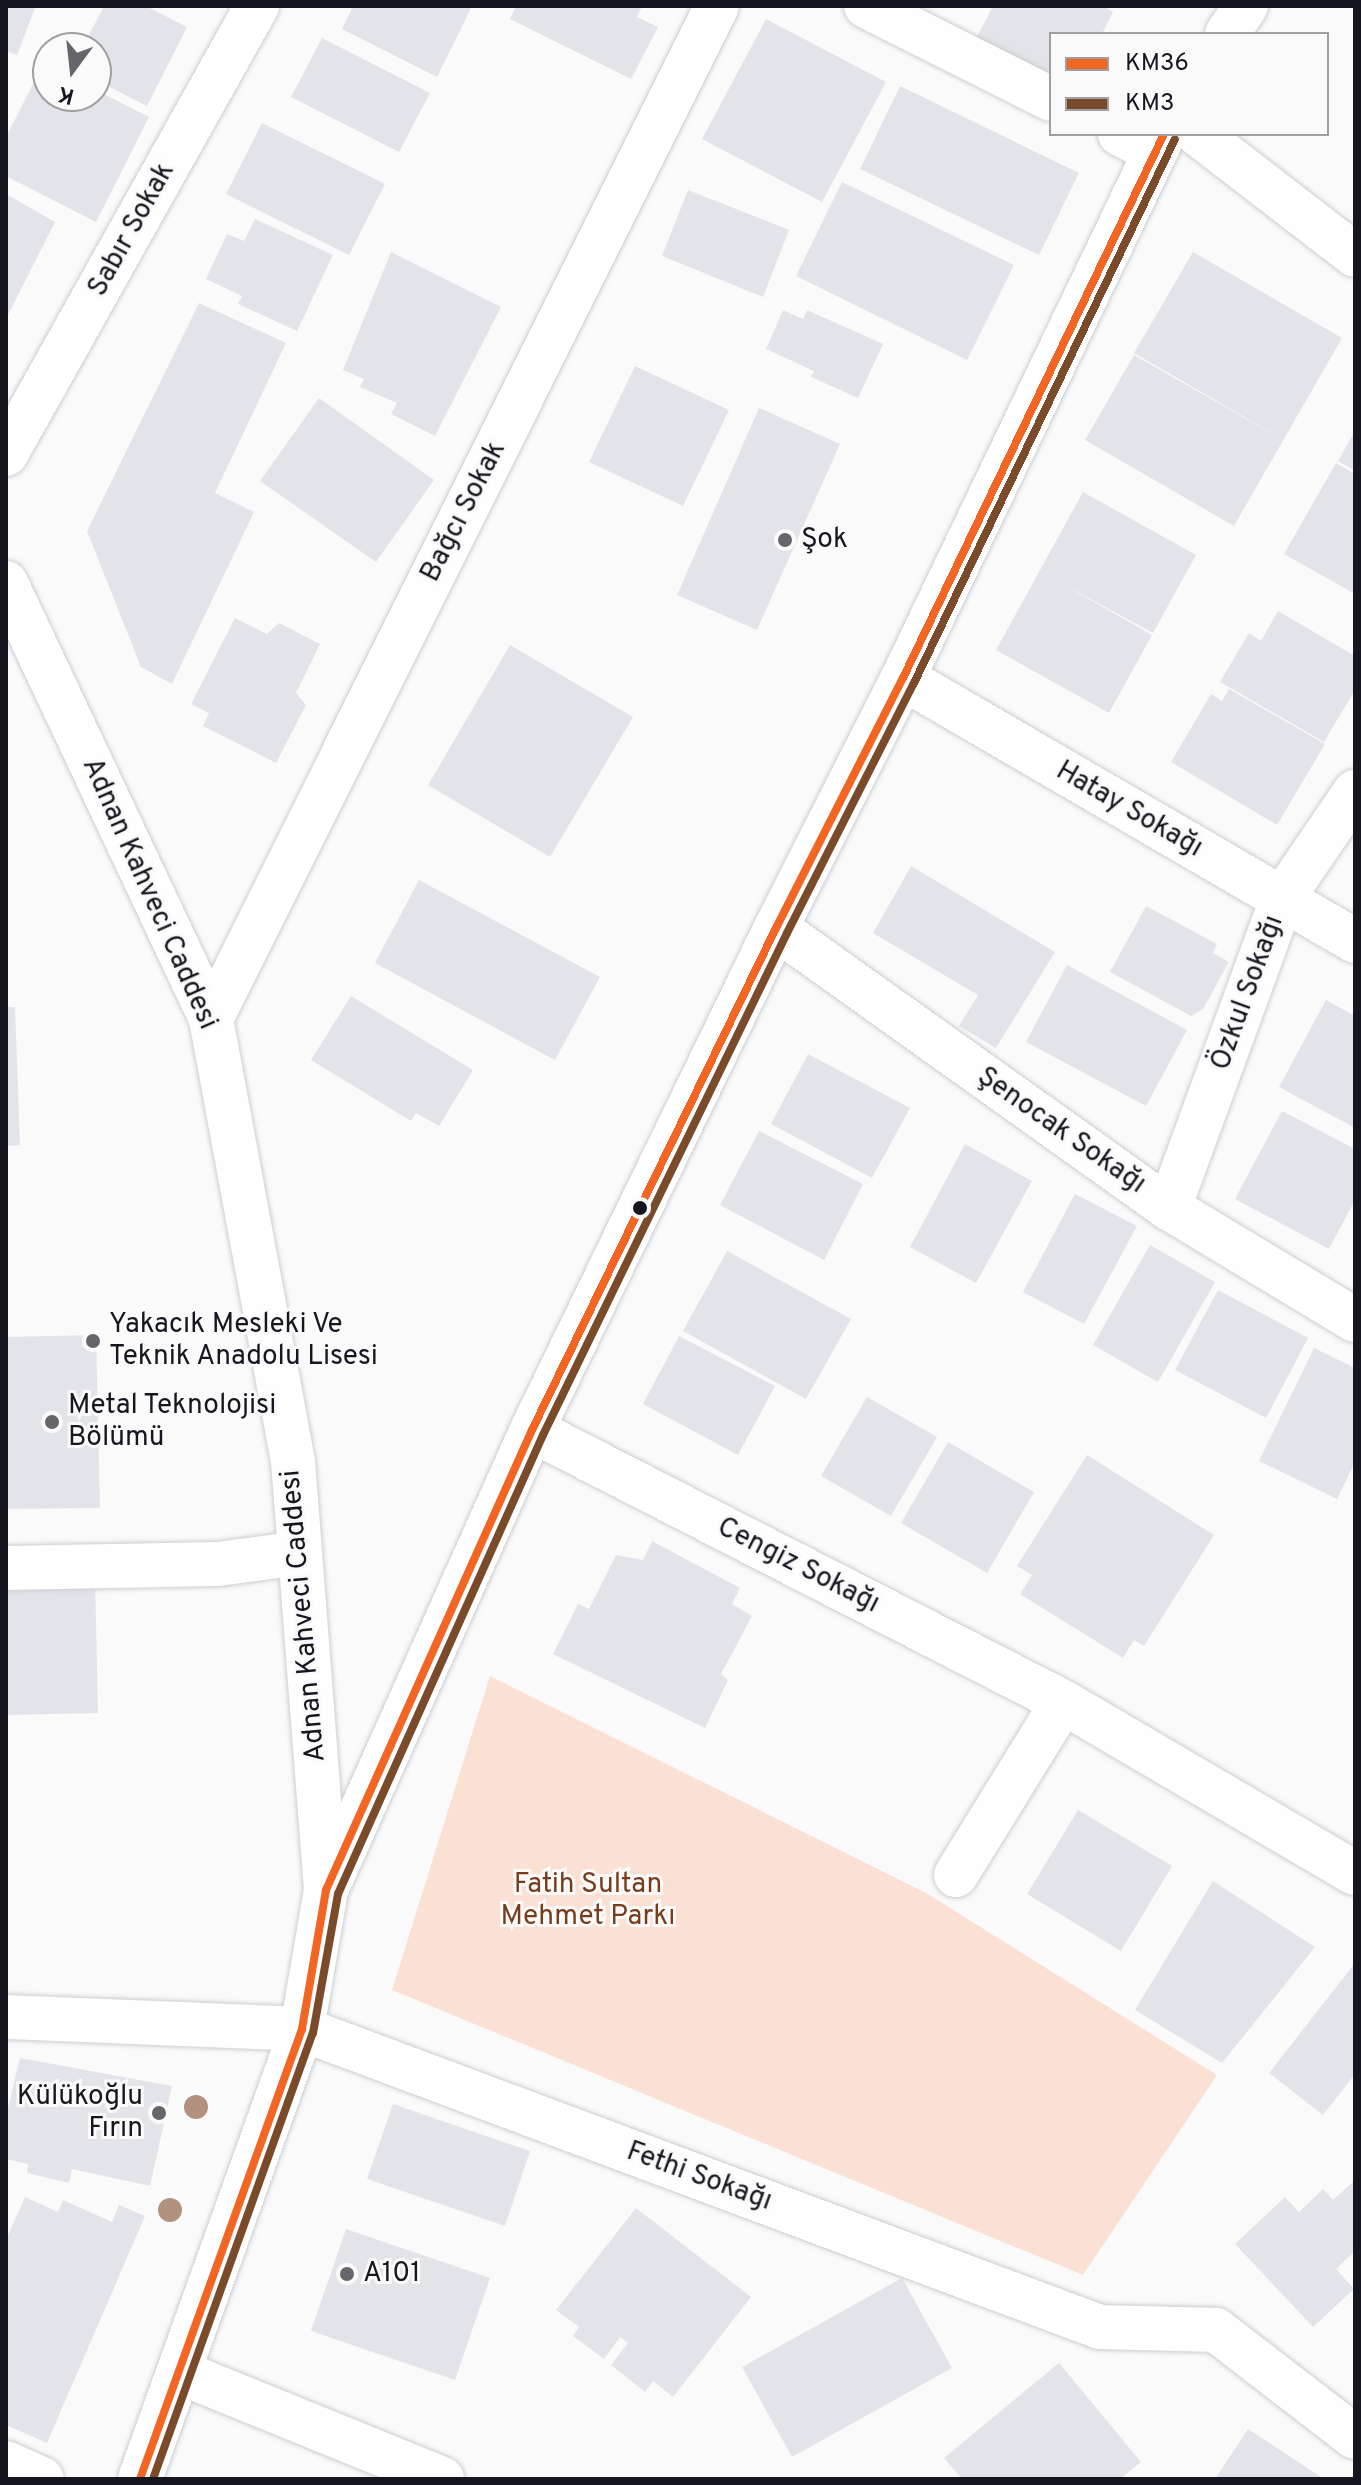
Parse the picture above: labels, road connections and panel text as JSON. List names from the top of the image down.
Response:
{
  "streets": {
    "street": [
      "Sabır Sokak",
      "Bağcı Sokak",
      "Hatay Sokağı",
      "Adnan Kahveci Caddesi",
      "Özkul Sokağı",
      "Şenocak Sokağı",
      "Cengiz Sokağı",
      "Fethi Sokağı"
    ]
  },
  "crossings": [
    ["Bağcı Sokak", "Adnan Kahveci Caddesi"],
    ["Hatay Sokağı", "Özkul Sokağı"],
    ["Adnan Kahveci Caddesi", "Fethi Sokağı"],
    ["Özkul Sokağı", "Şenocak Sokağı"]
  ],
  "parks": ["Fatih Sultan Mehmet Parkı"],
  "places": [
    "Şok",
    "Yakacık Mesleki Ve Teknik Anadolu Lisesi",
    "Metal Teknolojisi Bölümü",
    "Külükoğlu Fırın",
    "A101"
  ],
  "lines": ["transit line KM36", "transit line KM3"],
  "legend": ["KM36", "KM3"],
  "north": "bottom"
}
